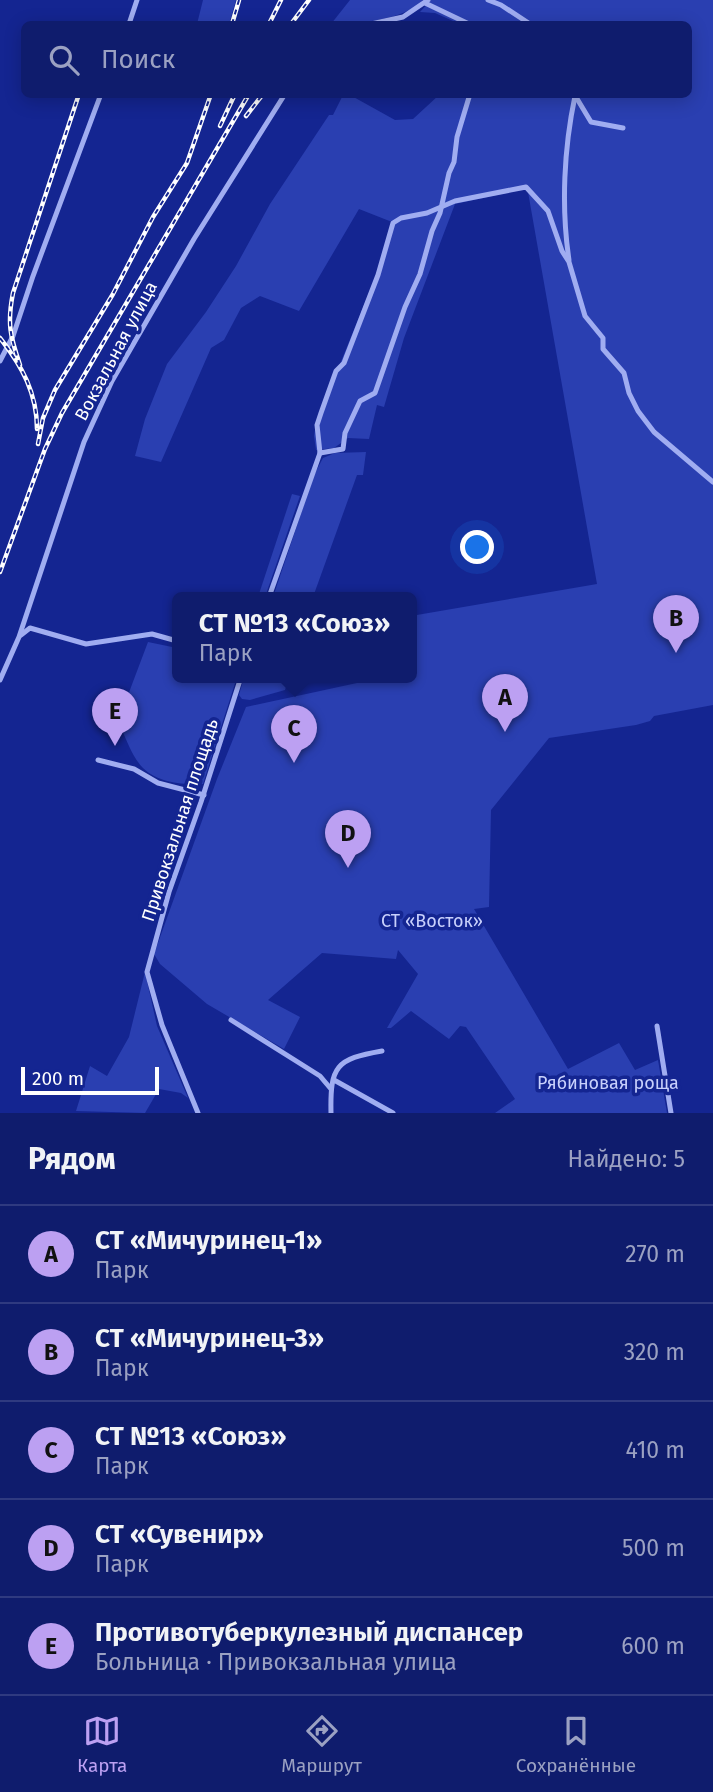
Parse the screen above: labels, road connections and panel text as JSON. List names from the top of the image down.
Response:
{
  "streets": {
    "street": ["Вокзальная улица", "Привокзальная площадь"]
  },
  "parks": ["СТ «Восток»", "Рябиновая роща"],
  "scale_bar": "200 m",
  "page": {
    "search": "Поиск",
    "popup": ["СТ №13 «Союз»", "Парк"],
    "pins": [
      "B",
      "A",
      "E",
      "C",
      "D"
    ],
    "scale": "200 m",
    "heading": ["Рядом", "Найдено: 5"],
    "list": [
      {
        "mark": "A",
        "name": "СТ «Мичуринец-1»",
        "note": "Парк",
        "value": "270 m"
      },
      {
        "mark": "B",
        "name": "СТ «Мичуринец-3»",
        "note": "Парк",
        "value": "320 m"
      },
      {
        "mark": "C",
        "name": "СТ №13 «Союз»",
        "note": "Парк",
        "value": "410 m"
      },
      {
        "mark": "D",
        "name": "СТ «Сувенир»",
        "note": "Парк",
        "value": "500 m"
      },
      {
        "mark": "E",
        "name": "Противотуберкулезный диспансер",
        "note": "Больница · Привокзальная улица",
        "value": "600 m"
      }
    ],
    "nav": ["Карта", "Маршрут", "Сохранённые"]
  }
}
